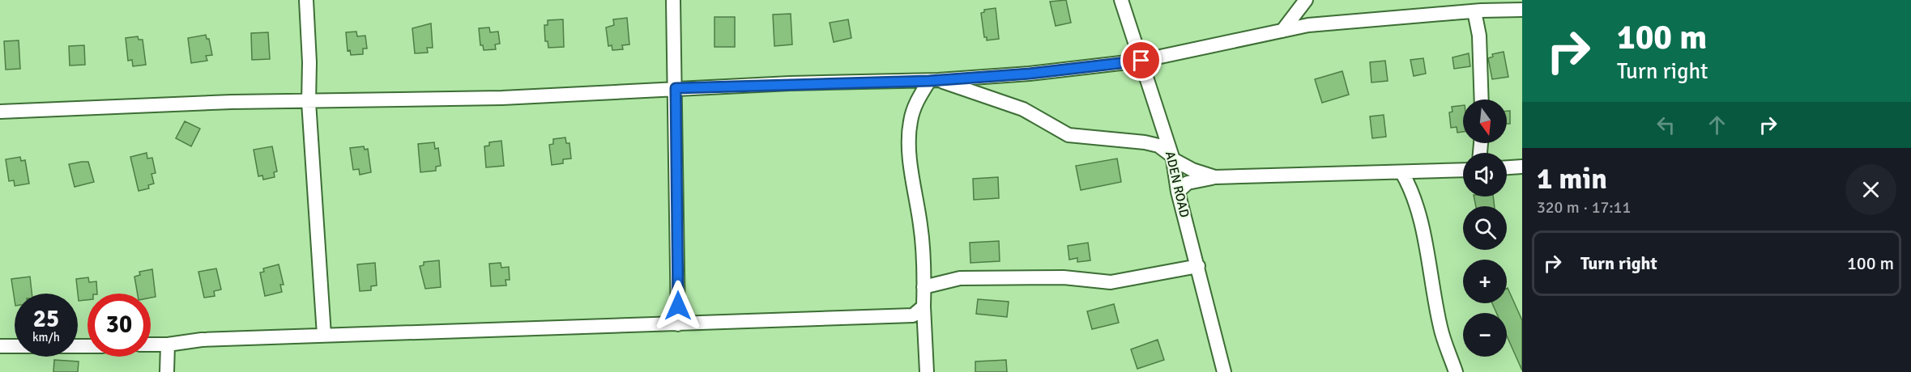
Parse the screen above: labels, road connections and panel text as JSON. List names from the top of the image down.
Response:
{
  "streets": {
    "street": ["ADEN ROAD"]
  },
  "north": "bottom",
  "page": {
    "turn": ["100 m", "Turn right"],
    "map_buttons": ["+", "−"],
    "heading": ["1 min", "320 m · 17:11"],
    "list": [
      {
        "name": "Turn right",
        "value": "100 m"
      }
    ],
    "speed": "25 km/h",
    "limit": "30"
  }
}
